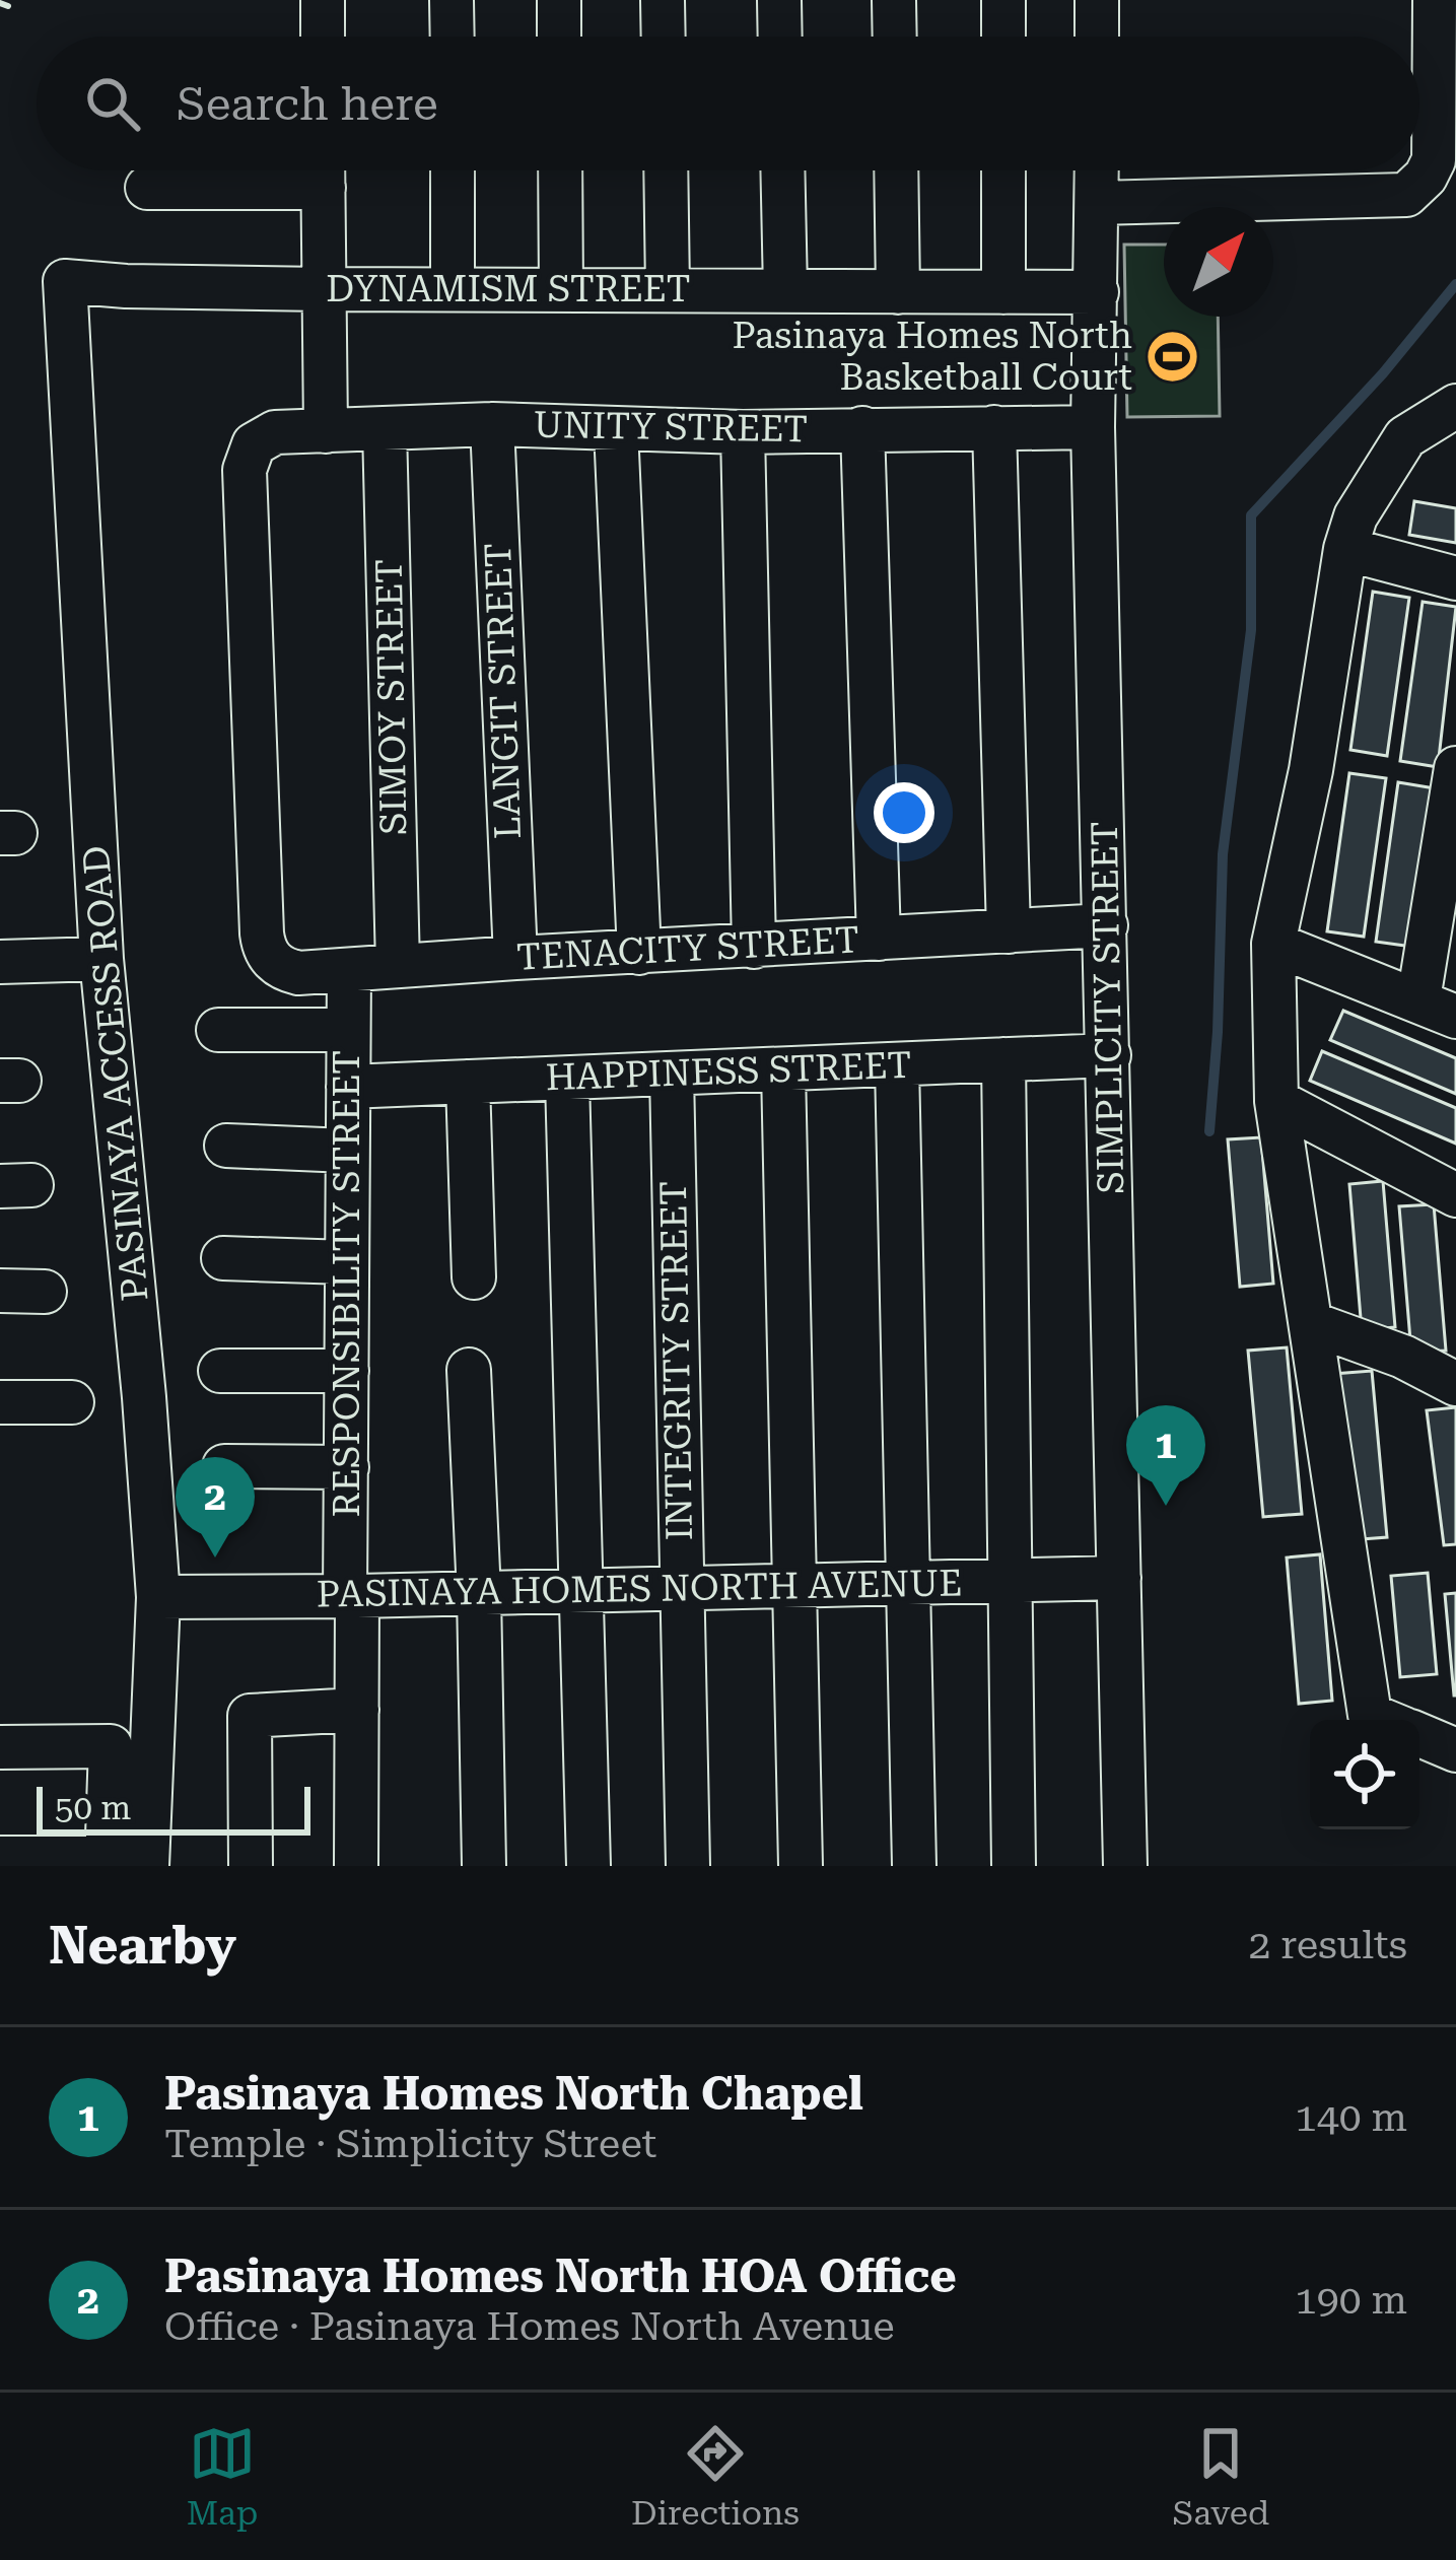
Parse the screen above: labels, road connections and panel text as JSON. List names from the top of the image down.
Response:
{
  "streets": {
    "street": [
      "DYNAMISM STREET",
      "UNITY STREET",
      "LANGIT STREET",
      "SIMOY STREET",
      "TENACITY STREET",
      "SIMPLICITY STREET",
      "HAPPINESS STREET",
      "PASINAYA ACCESS ROAD",
      "RESPONSIBILITY STREET",
      "INTEGRITY STREET",
      "PASINAYA HOMES NORTH AVENUE"
    ]
  },
  "crossings": [
    ["DYNAMISM STREET", "SIMPLICITY STREET"],
    ["DYNAMISM STREET", "PASINAYA ACCESS ROAD"],
    ["UNITY STREET", "LANGIT STREET"],
    ["UNITY STREET", "SIMOY STREET"],
    ["UNITY STREET", "TENACITY STREET"],
    ["UNITY STREET", "SIMPLICITY STREET"],
    ["LANGIT STREET", "TENACITY STREET"],
    ["SIMOY STREET", "TENACITY STREET"],
    ["TENACITY STREET", "SIMPLICITY STREET"],
    ["TENACITY STREET", "RESPONSIBILITY STREET"],
    ["SIMPLICITY STREET", "HAPPINESS STREET"],
    ["SIMPLICITY STREET", "PASINAYA HOMES NORTH AVENUE"],
    ["HAPPINESS STREET", "RESPONSIBILITY STREET"],
    ["HAPPINESS STREET", "INTEGRITY STREET"],
    ["PASINAYA ACCESS ROAD", "PASINAYA HOMES NORTH AVENUE"],
    ["RESPONSIBILITY STREET", "PASINAYA HOMES NORTH AVENUE"],
    ["INTEGRITY STREET", "PASINAYA HOMES NORTH AVENUE"]
  ],
  "places": {
    "sports": ["Pasinaya Homes North Basketball Court"]
  },
  "scale_bar": "50 m",
  "north": "top right",
  "page": {
    "search": "Search here",
    "pins": ["1", "2"],
    "scale": "50 m",
    "heading": ["Nearby", "2 results"],
    "list": [
      {
        "mark": "1",
        "name": "Pasinaya Homes North Chapel",
        "note": "Temple · Simplicity Street",
        "value": "140 m"
      },
      {
        "mark": "2",
        "name": "Pasinaya Homes North HOA Office",
        "note": "Office · Pasinaya Homes North Avenue",
        "value": "190 m"
      }
    ],
    "nav": ["Map", "Directions", "Saved"]
  }
}
